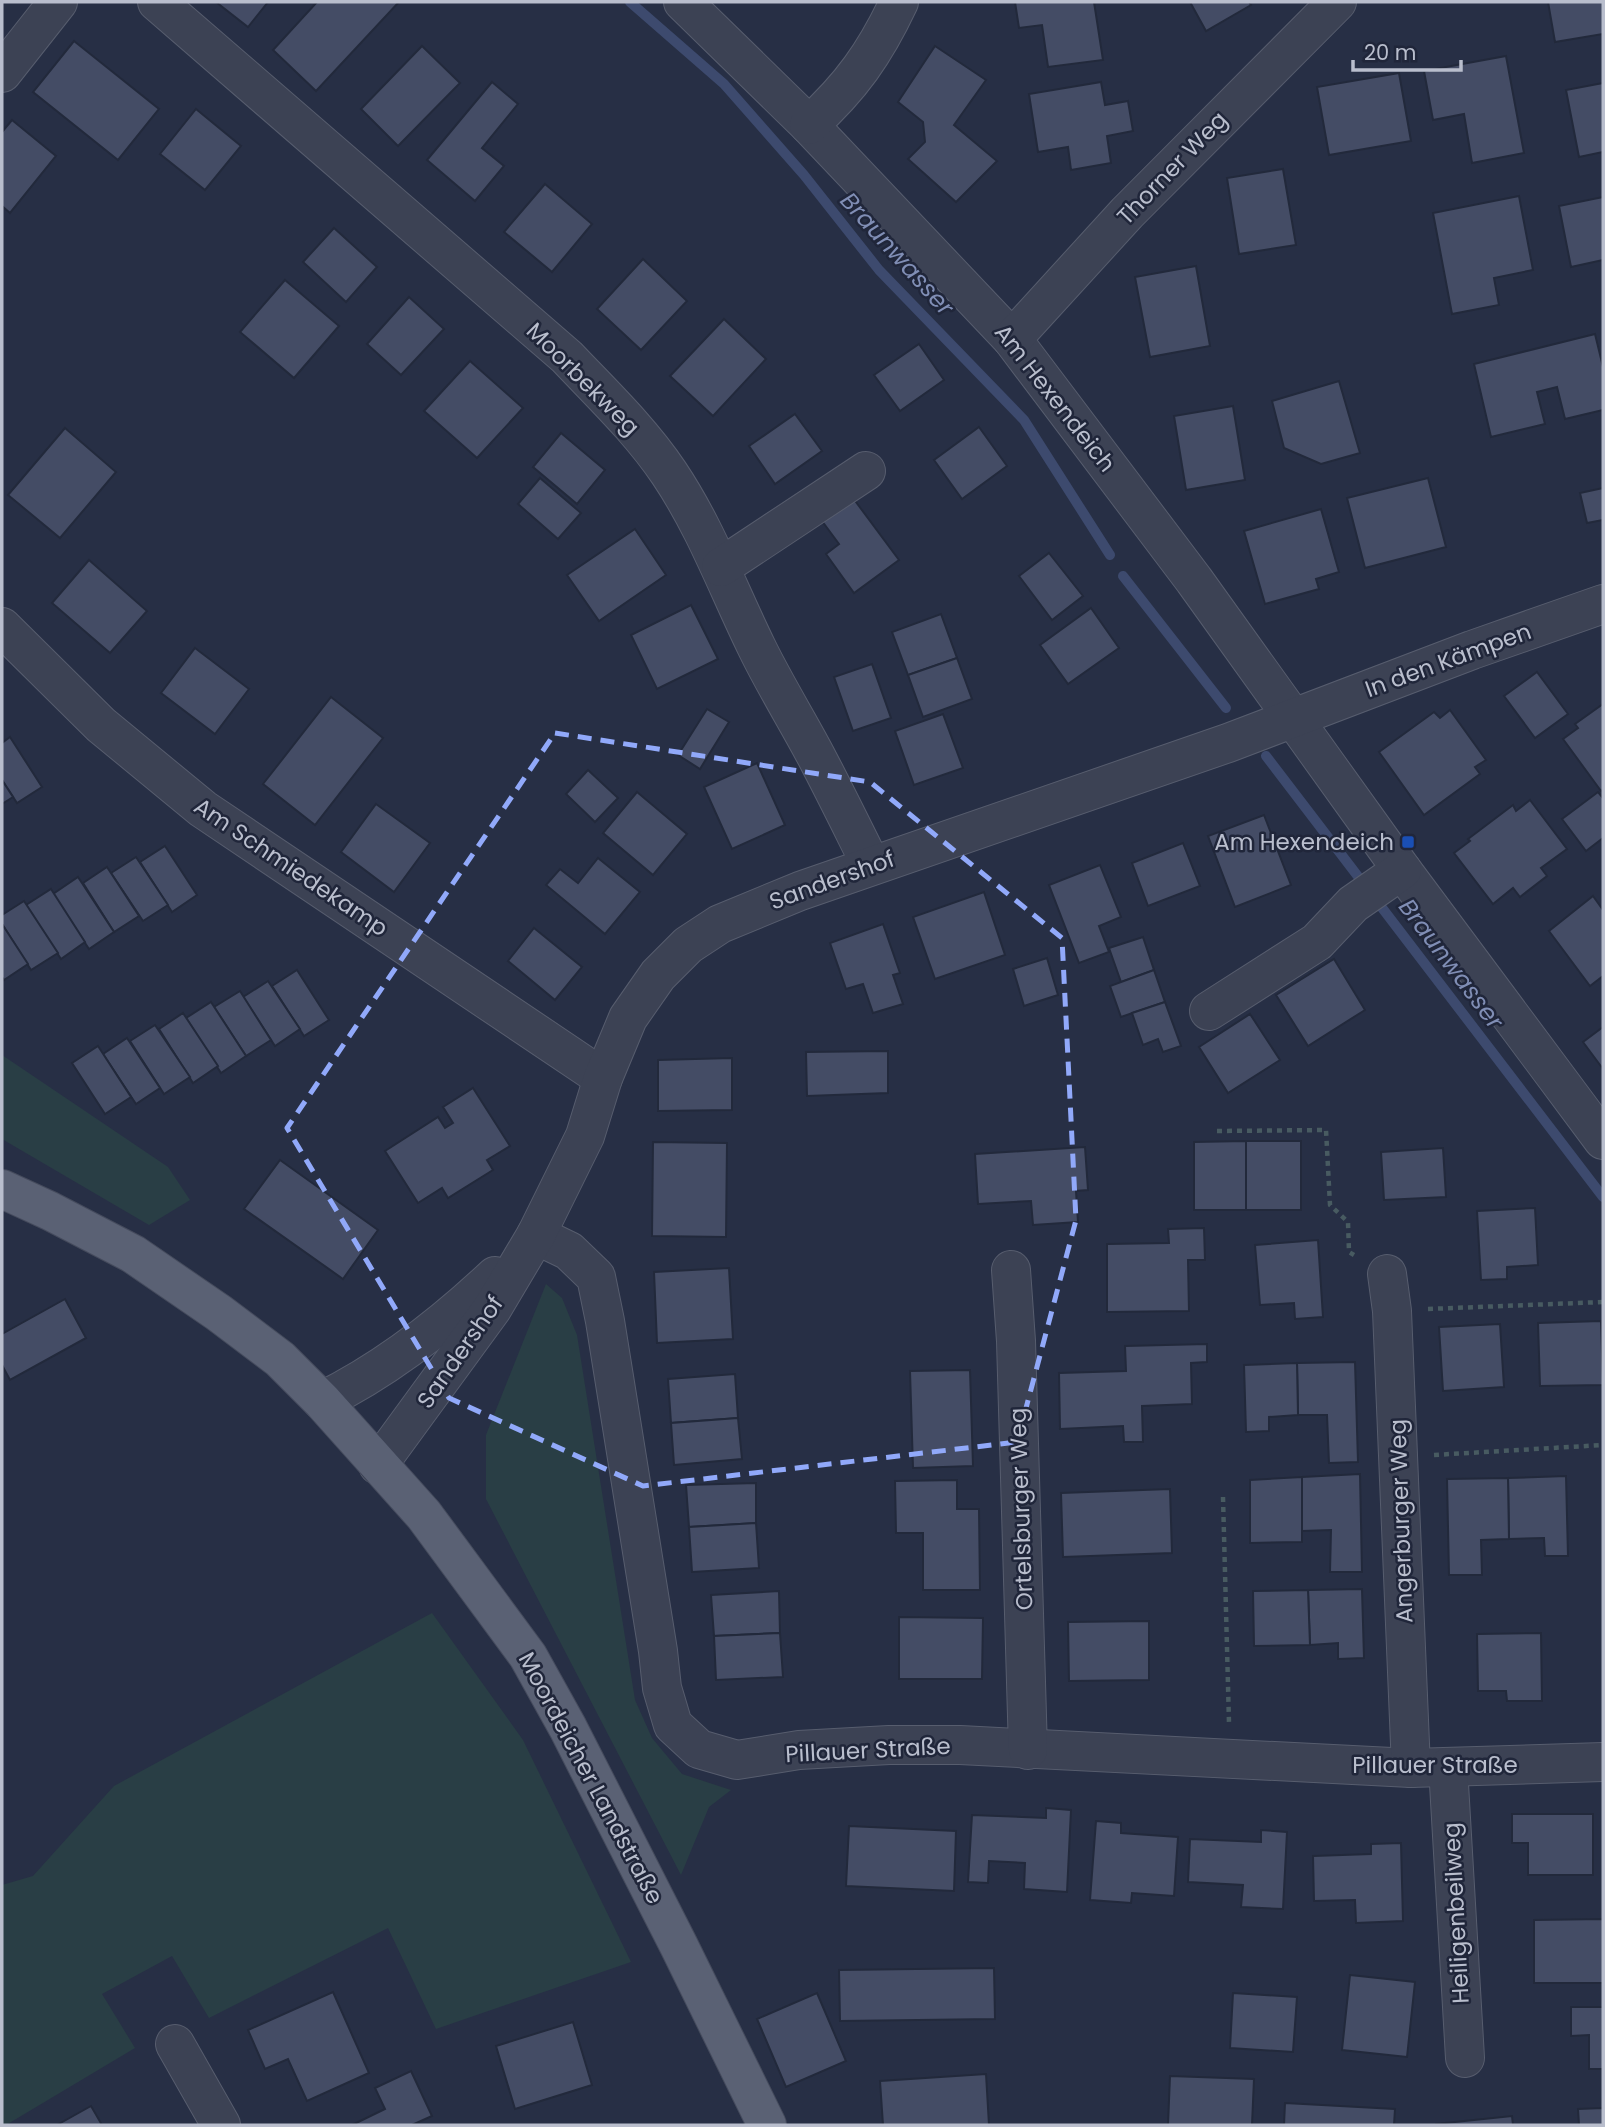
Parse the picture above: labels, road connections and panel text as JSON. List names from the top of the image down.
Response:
{
  "streets": {
    "main road": ["Moordeicher Landstraße"],
    "street": [
      "Thorner Weg",
      "Moorbekweg",
      "Am Hexendeich",
      "In den Kämpen",
      "Am Schmiedekamp",
      "Sandershof",
      "Ortelsburger Weg",
      "Angerburger Weg",
      "Pillauer Straße",
      "Heiligenbeilweg"
    ]
  },
  "crossings": [
    ["Thorner Weg", "Am Hexendeich"],
    ["Moorbekweg", "Sandershof"],
    ["Am Hexendeich", "In den Kämpen"],
    ["Am Hexendeich", "Sandershof"],
    ["In den Kämpen", "Sandershof"],
    ["Am Schmiedekamp", "Sandershof"],
    ["Sandershof", "Pillauer Straße"],
    ["Sandershof", "Moordeicher Landstraße"],
    ["Ortelsburger Weg", "Pillauer Straße"],
    ["Angerburger Weg", "Pillauer Straße"],
    ["Pillauer Straße", "Heiligenbeilweg"]
  ],
  "water": ["Braunwasser"],
  "places": {
    "transit": ["Am Hexendeich"]
  },
  "scale_bar": "20 m"
}
